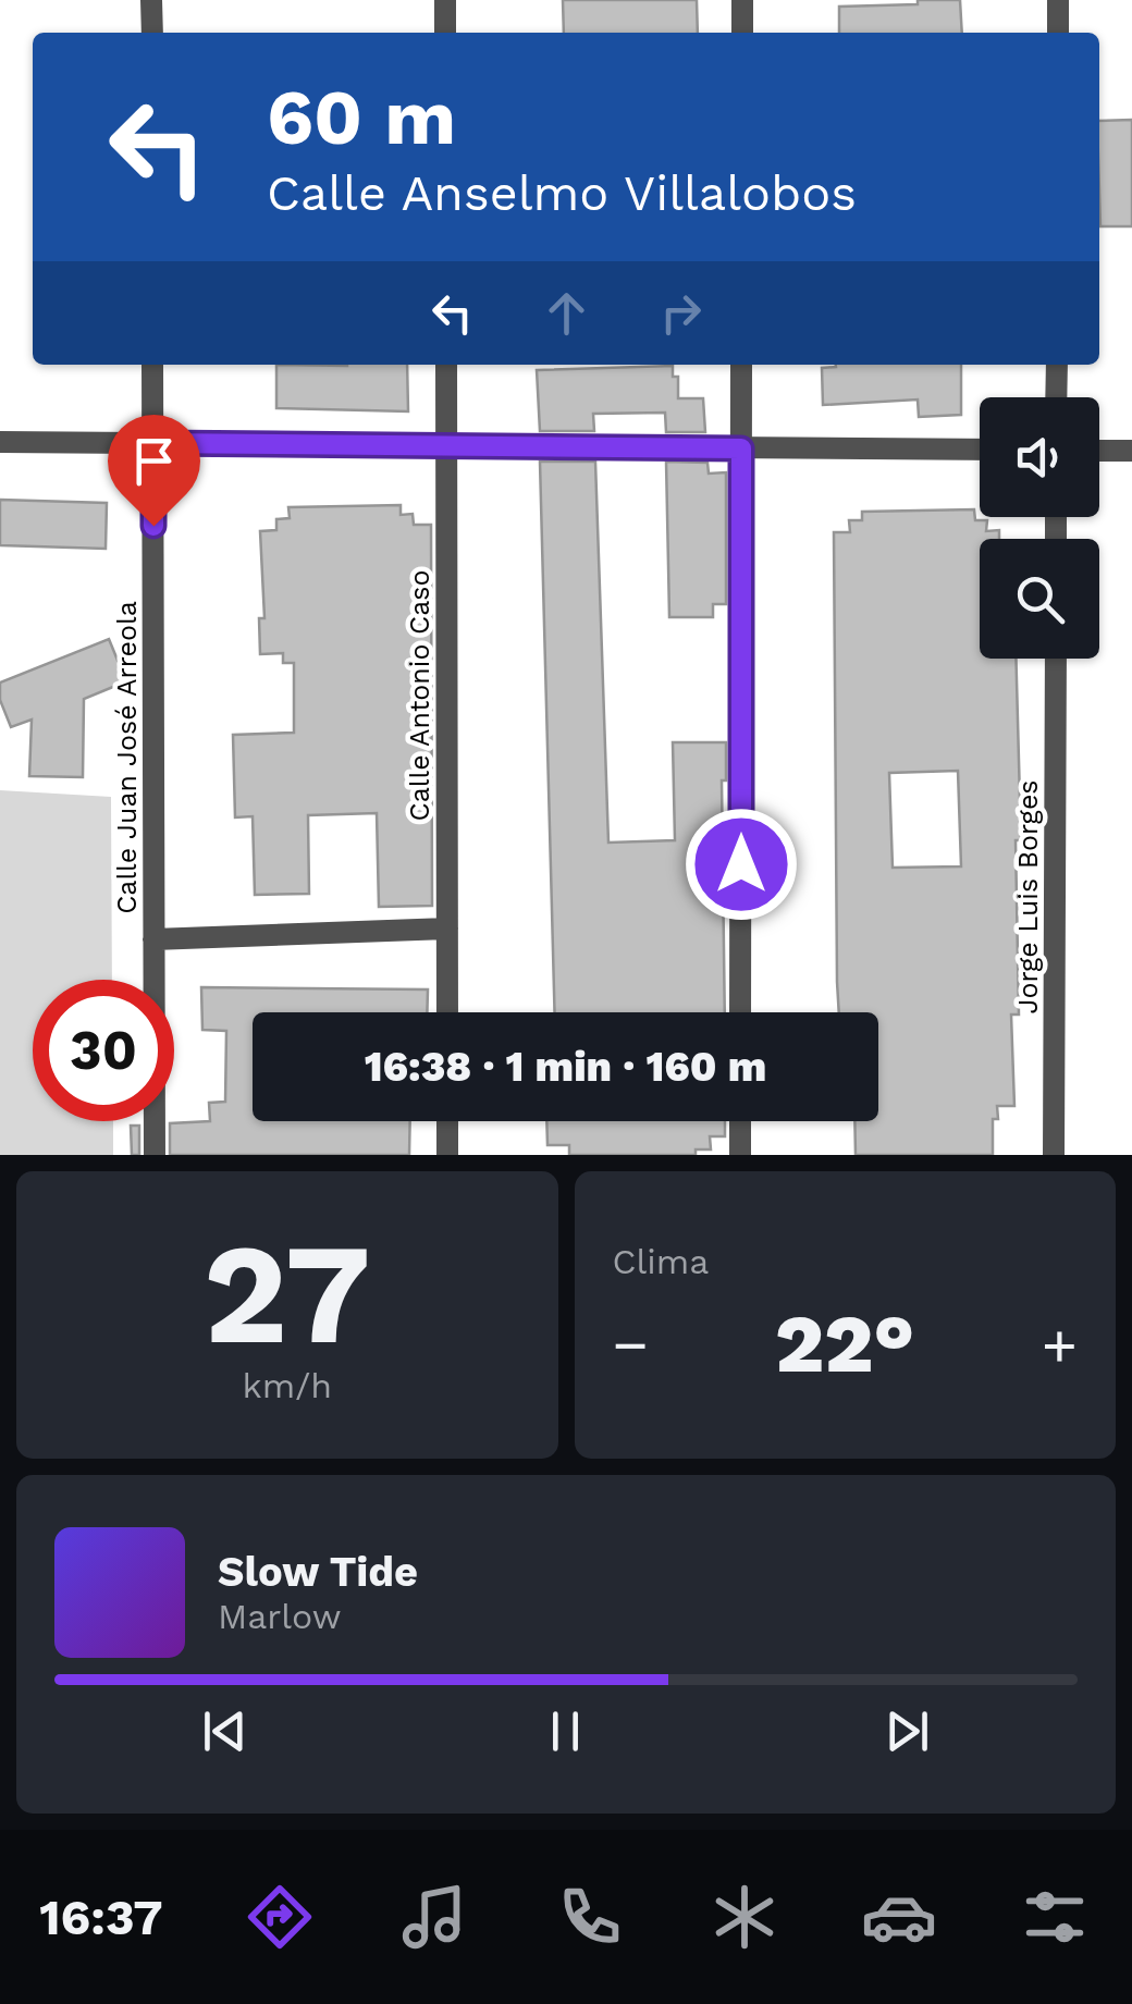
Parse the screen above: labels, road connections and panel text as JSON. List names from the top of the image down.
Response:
{
  "streets": {
    "street": ["Calle Antonio Caso", "Calle Juan José Arreola", "Jorge Luis Borges"]
  },
  "page": {
    "turn": ["60 m", "Calle Anselmo Villalobos"],
    "limit": "30",
    "trip": "16:38 · 1 min · 160 m",
    "tile": [
      ["27", "km/h"],
      "Clima"
    ],
    "heat": ["−", "22°", "+"],
    "song": ["Slow Tide", "Marlow"],
    "tabs": "16:37"
  }
}
